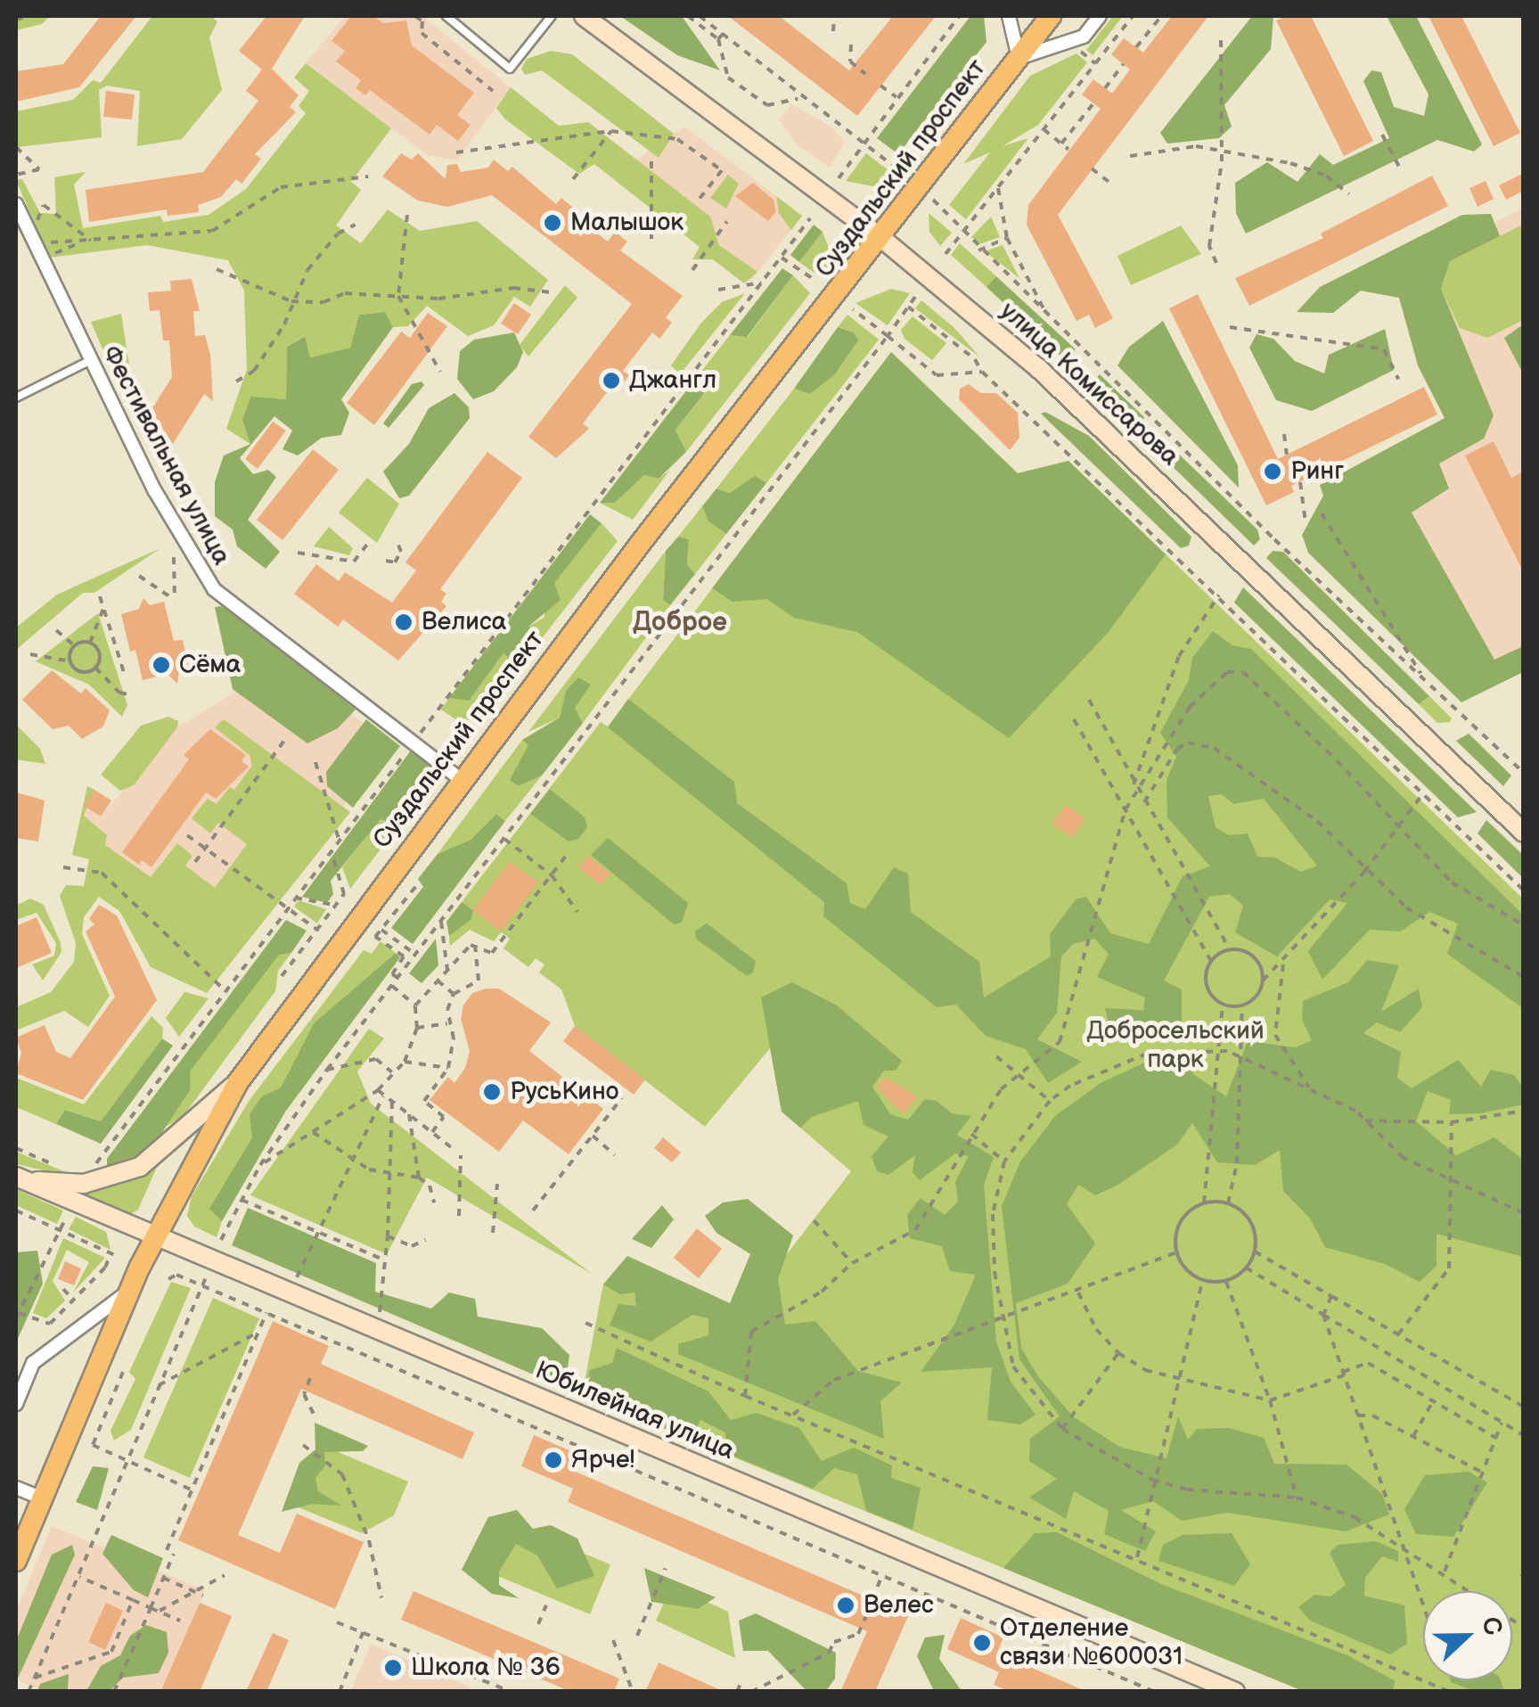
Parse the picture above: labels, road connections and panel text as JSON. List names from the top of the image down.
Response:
{
  "streets": {
    "main road": ["Суздальский проспект", "улица Комиссарова", "Юбилейная улица"],
    "street": ["Фестивальная улица"]
  },
  "crossings": [
    ["Суздальский проспект", "улица Комиссарова"],
    ["Суздальский проспект", "Фестивальная улица"],
    ["Суздальский проспект", "Юбилейная улица"]
  ],
  "districts": ["Доброе"],
  "parks": ["Добросельский парк"],
  "places": [
    "Малышок",
    "Джангл",
    "Ринг",
    "Велиса",
    "Сёма",
    "РусьКино",
    "Ярче!",
    "Велес",
    "Отделение связи №600031",
    "Школа № 36"
  ],
  "north": "right"
}
